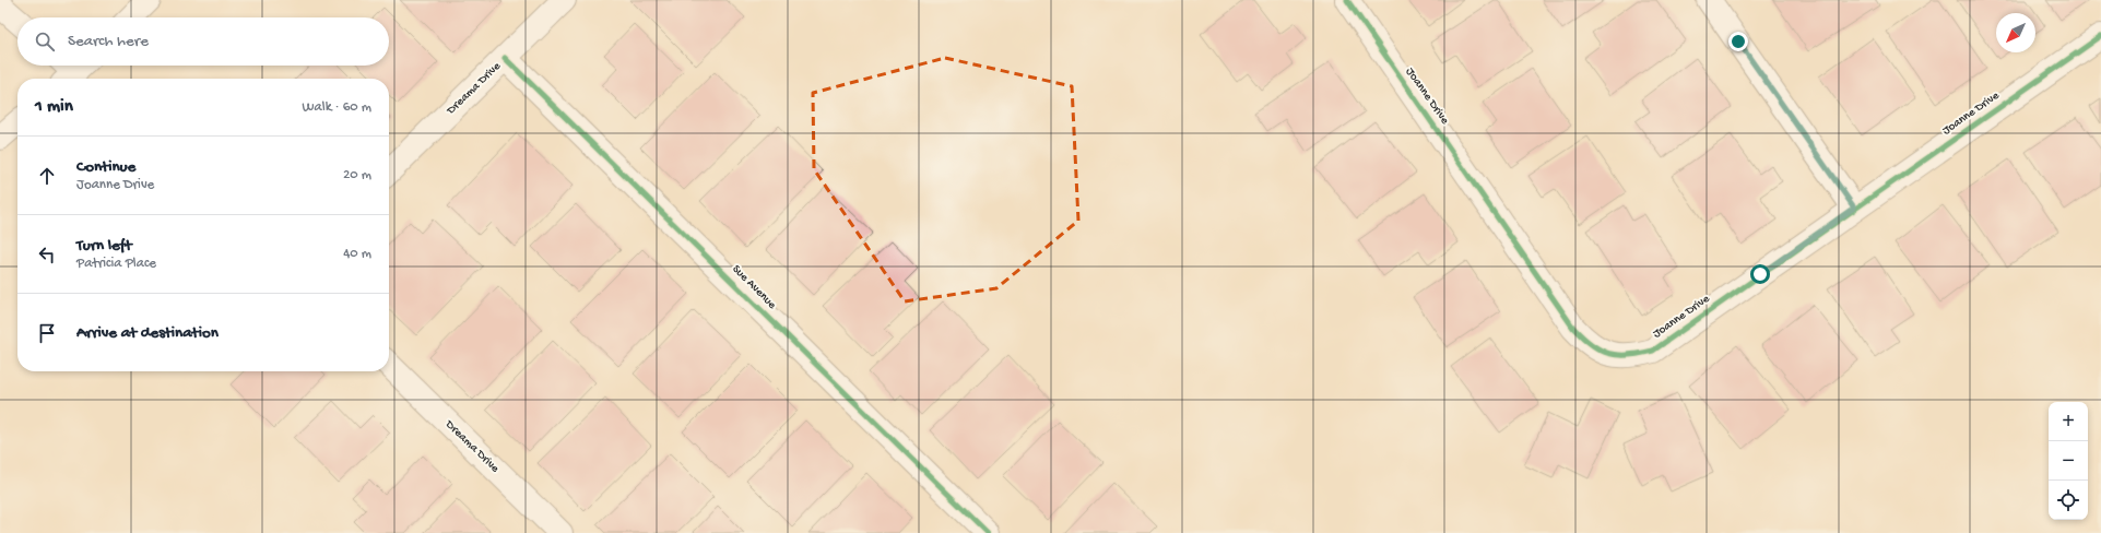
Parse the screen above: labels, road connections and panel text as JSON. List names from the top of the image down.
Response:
{
  "streets": {
    "street": ["Dreama Drive", "Joanne Drive", "Sue Avenue"]
  },
  "crossings": [
    ["Dreama Drive", "Sue Avenue"]
  ],
  "north": "bottom left",
  "page": {
    "search": "Search here",
    "heading": ["1 min", "Walk · 60 m"],
    "list": [
      ["Continue", "Joanne Drive", "20 m"],
      ["Turn left", "Patricia Place", "40 m"],
      "Arrive at destination"
    ],
    "map_buttons": ["+", "−"]
  }
}
